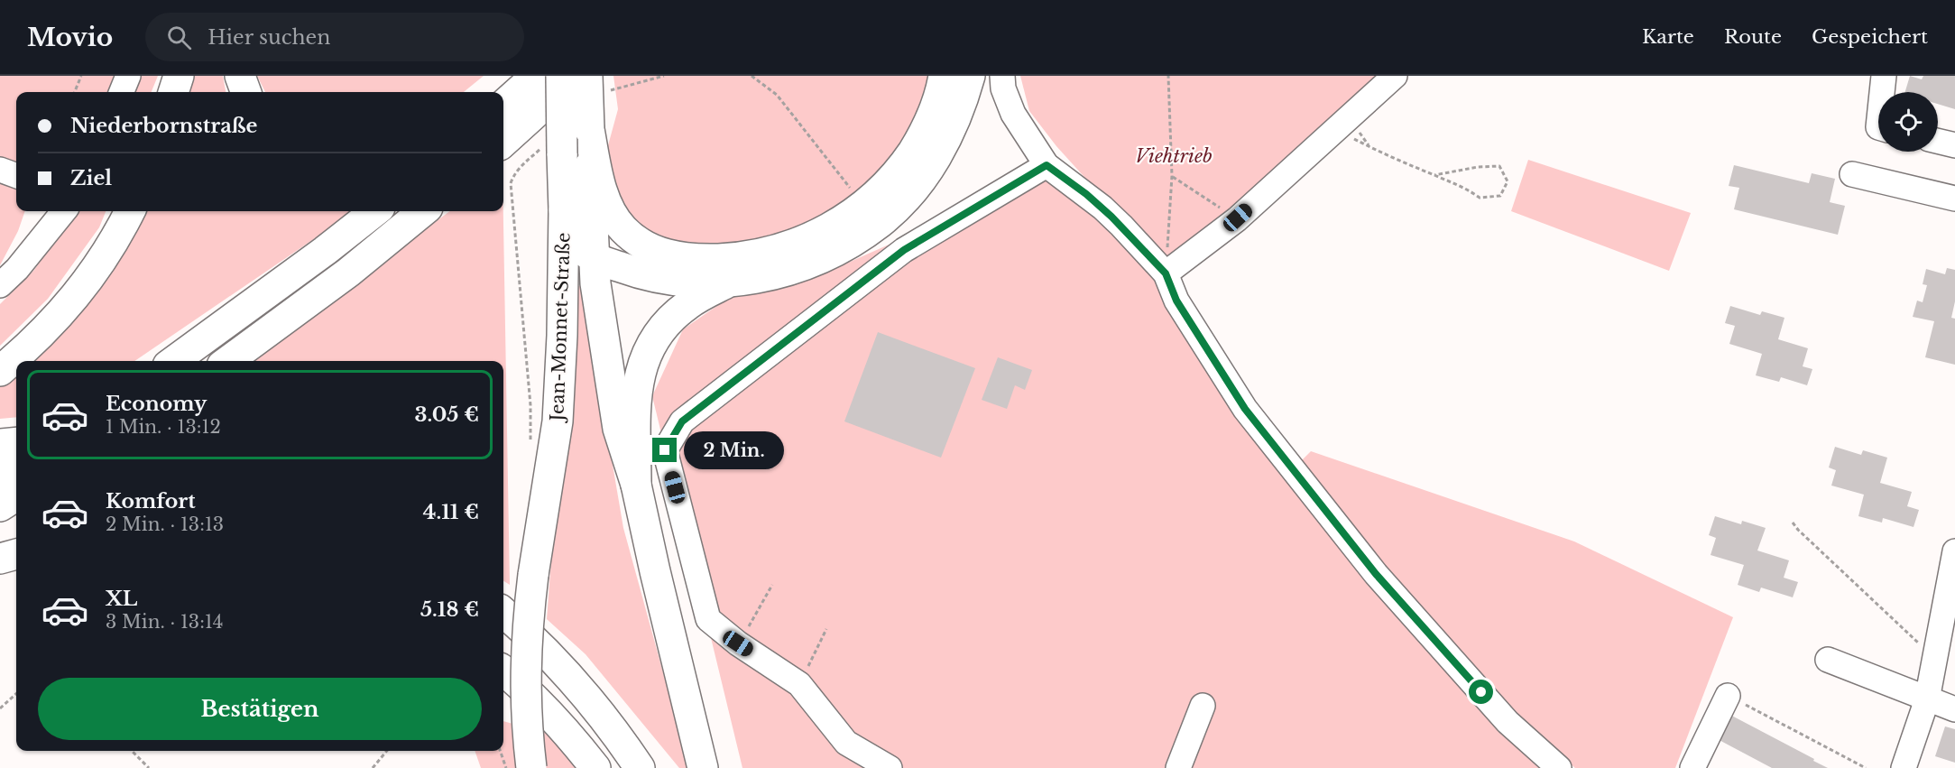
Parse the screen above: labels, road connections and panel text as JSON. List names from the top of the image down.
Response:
{
  "streets": {
    "main road": ["Jean-Monnet-Straße"]
  },
  "parks": ["Viehtrieb"],
  "page": {
    "header": "Movio",
    "search": "Hier suchen",
    "nav": ["Karte", "Route", "Gespeichert"],
    "banner": ["Niederbornstraße", "Ziel"],
    "list": [
      {
        "name": "Economy",
        "note": "1 Min. · 13:12",
        "value": "3.05 €"
      },
      {
        "name": "Komfort",
        "note": "2 Min. · 13:13",
        "value": "4.11 €"
      },
      {
        "name": "XL",
        "note": "3 Min. · 13:14",
        "value": "5.18 €"
      }
    ],
    "bubble": "2 Min.",
    "buttons": "Bestätigen"
  }
}
